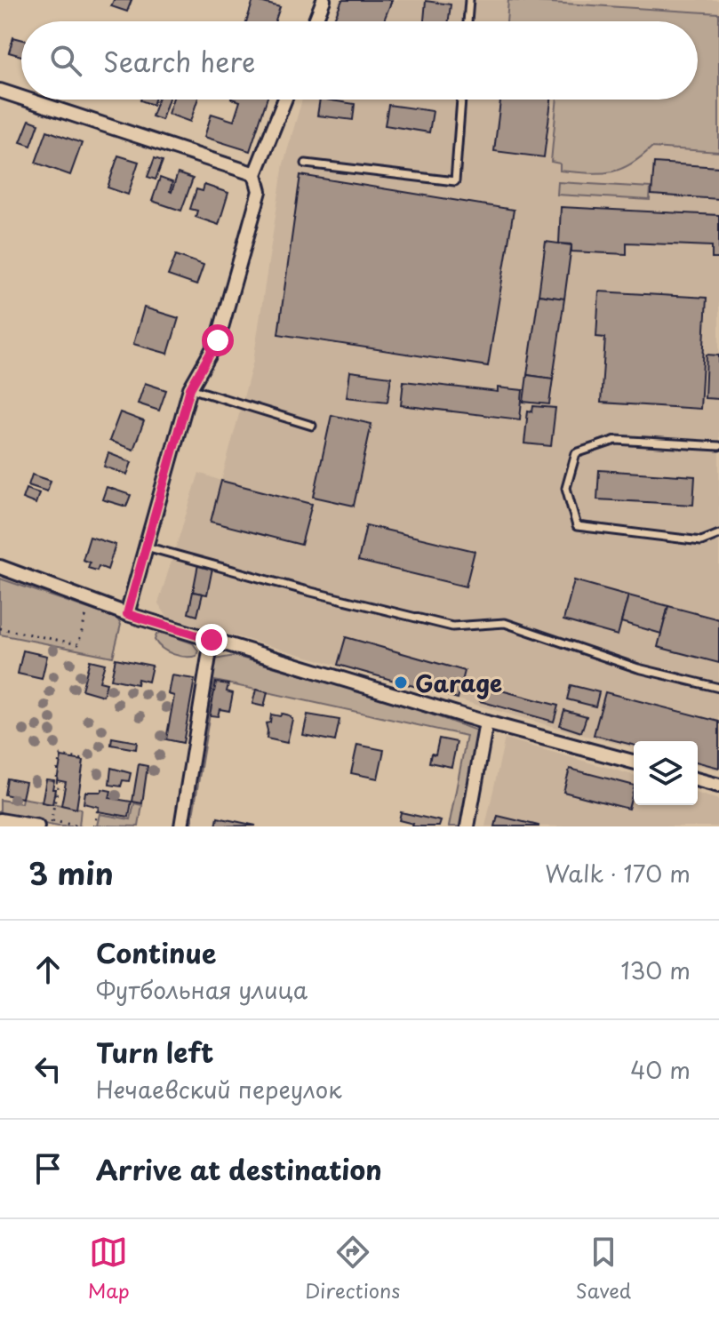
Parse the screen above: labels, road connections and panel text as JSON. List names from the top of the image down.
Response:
{
  "places": ["Garage"],
  "page": {
    "search": "Search here",
    "heading": ["3 min", "Walk · 170 m"],
    "list": [
      ["Continue", "Футбольная улица", "130 m"],
      ["Turn left", "Нечаевский переулок", "40 m"],
      "Arrive at destination"
    ],
    "nav": ["Map", "Directions", "Saved"]
  }
}
